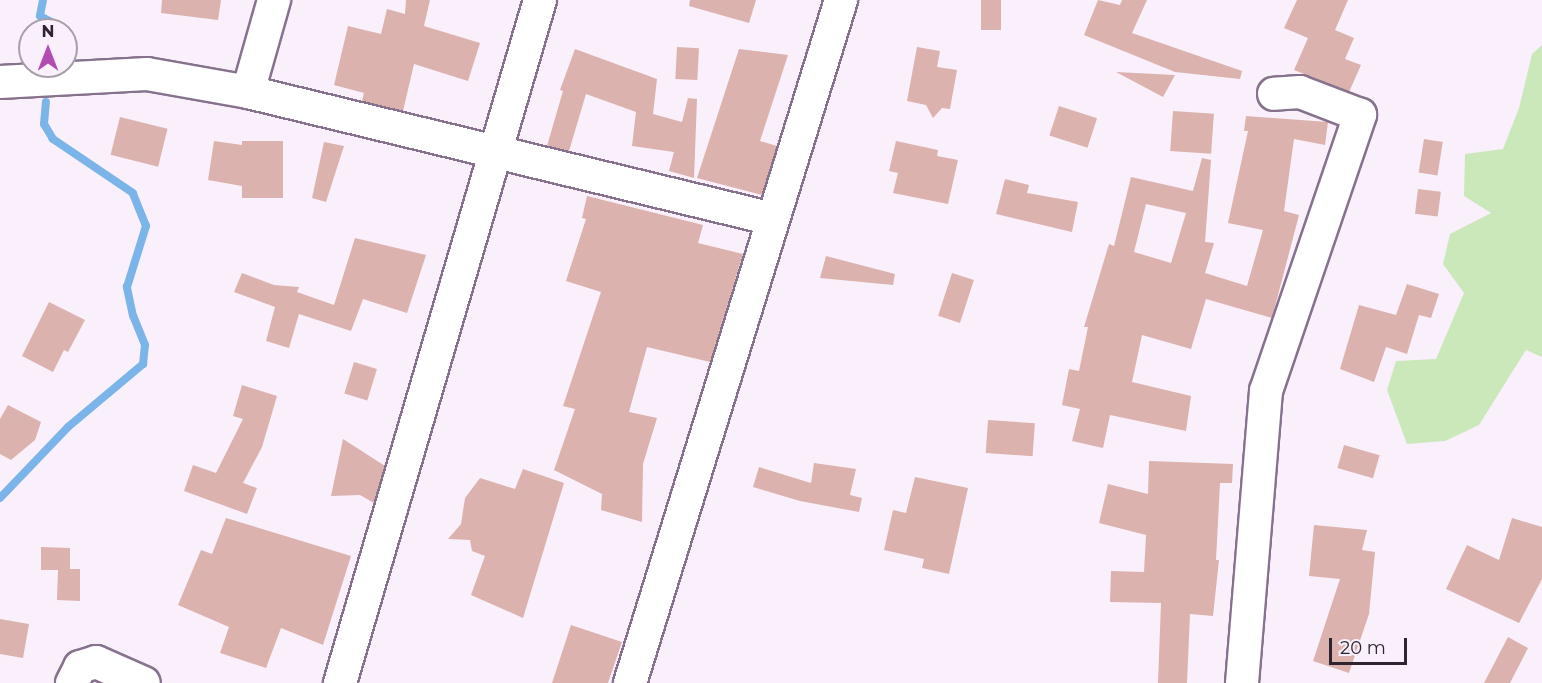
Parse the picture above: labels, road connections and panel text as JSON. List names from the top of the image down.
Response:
{
  "scale_bar": "20 m",
  "north": "top"
}
